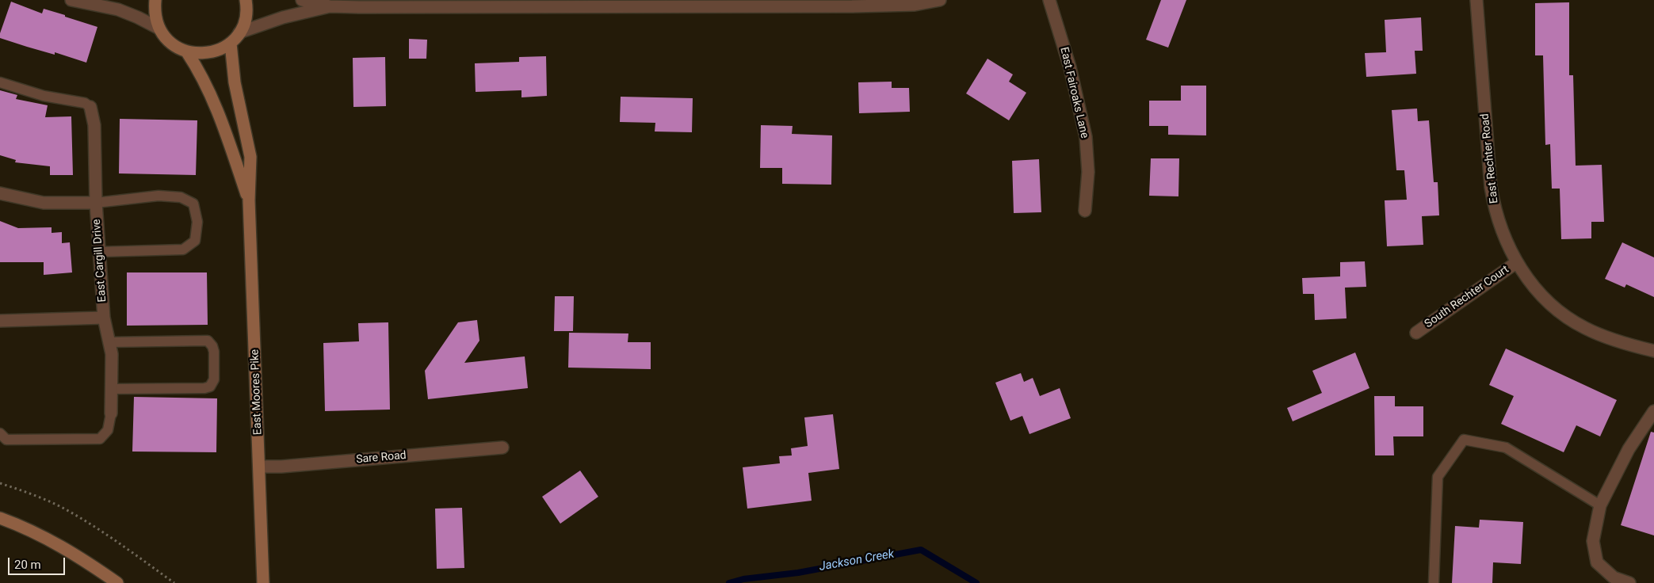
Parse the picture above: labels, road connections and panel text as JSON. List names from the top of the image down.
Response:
{
  "streets": {
    "main road": ["East Moores Pike"],
    "street": [
      "East Fairoaks Lane",
      "East Rechter Road",
      "East Cargill Drive",
      "South Rechter Court",
      "Sare Road"
    ]
  },
  "crossings": [
    ["East Rechter Road", "South Rechter Court"],
    ["East Moores Pike", "Sare Road"]
  ],
  "water": ["Jackson Creek"],
  "scale_bar": "20 m"
}
